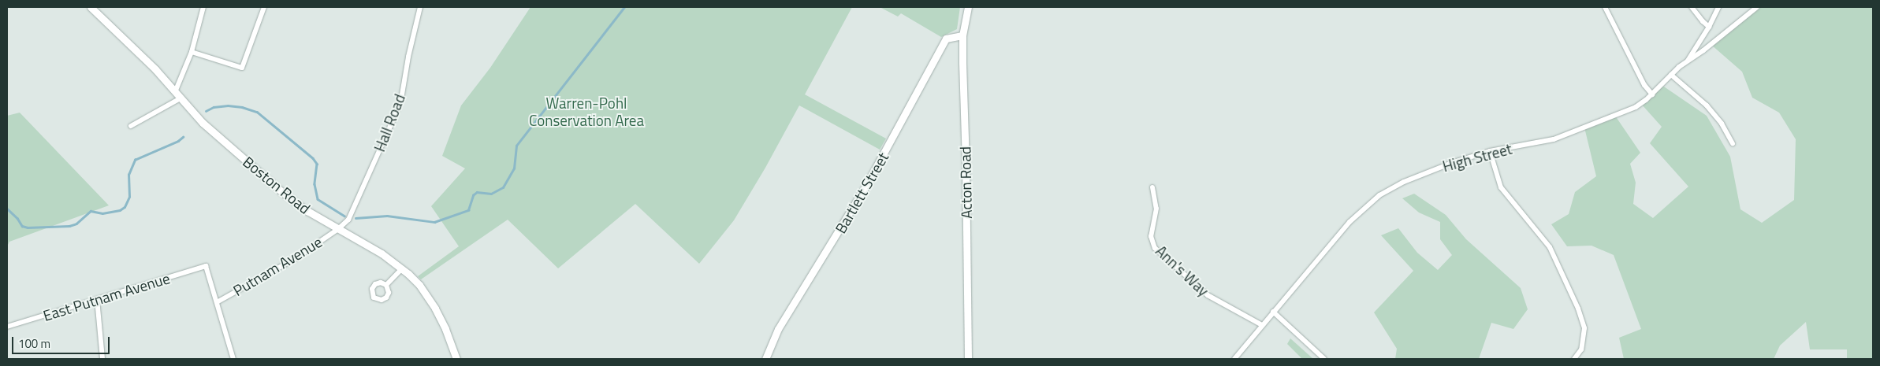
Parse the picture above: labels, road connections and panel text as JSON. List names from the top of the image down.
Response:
{
  "streets": {
    "main road": ["Acton Road", "Boston Road", "Bartlett Street"],
    "street": [
      "Hall Road",
      "High Street",
      "Putnam Avenue",
      "Ann's Way",
      "East Putnam Avenue"
    ]
  },
  "crossings": [
    ["Hall Road", "Boston Road"],
    ["Hall Road", "Putnam Avenue"],
    ["High Street", "Ann's Way"],
    ["Acton Road", "Bartlett Street"],
    ["Boston Road", "Putnam Avenue"],
    ["Putnam Avenue", "East Putnam Avenue"]
  ],
  "parks": ["Warren-Pohl Conservation Area"],
  "scale_bar": "100 m"
}
